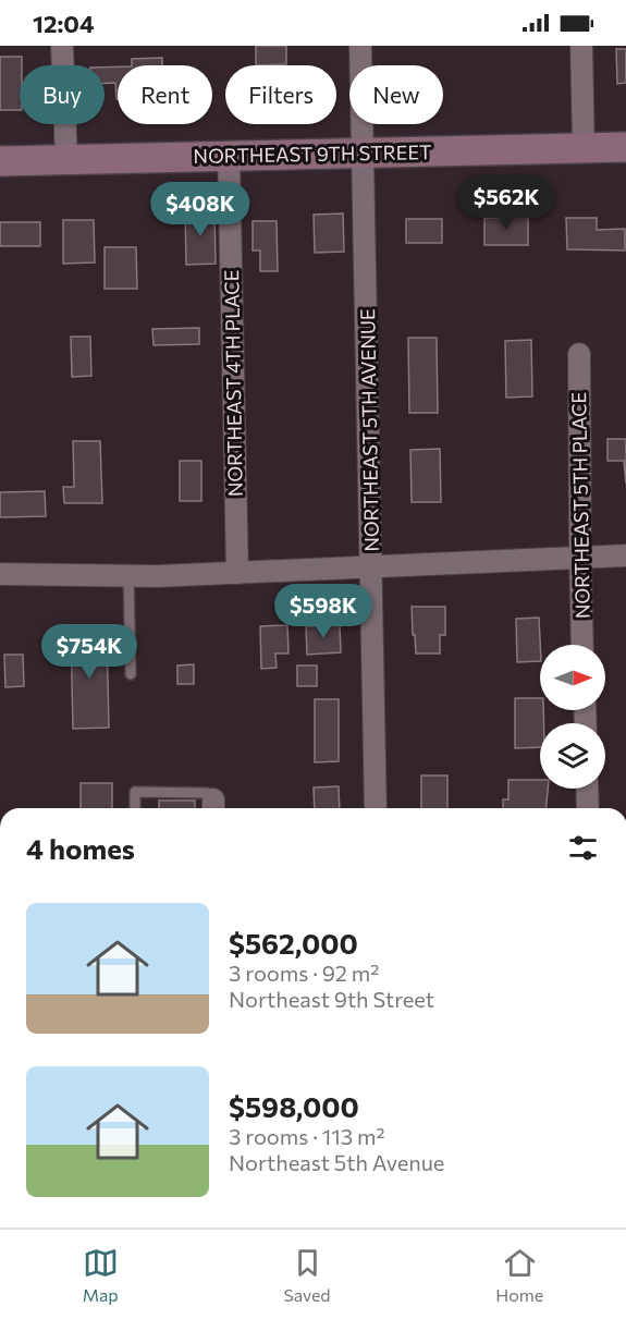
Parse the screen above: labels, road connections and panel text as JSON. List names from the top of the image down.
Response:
{
  "streets": {
    "street": [
      "NORTHEAST 9TH STREET",
      "NORTHEAST 4TH PLACE",
      "NORTHEAST 5TH AVENUE",
      "NORTHEAST 5TH PLACE"
    ]
  },
  "crossings": [
    ["NORTHEAST 9TH STREET", "NORTHEAST 4TH PLACE"],
    ["NORTHEAST 9TH STREET", "NORTHEAST 5TH AVENUE"]
  ],
  "north": "right",
  "page": {
    "status": "12:04",
    "chip": [
      "Buy",
      "Rent",
      "Filters",
      "New"
    ],
    "price": [
      "$562K",
      "$408K",
      "$598K",
      "$754K"
    ],
    "heading": "4 homes",
    "list": [
      {
        "name": "$562,000",
        "note": "3 rooms · 92 m² · Northeast 9th Street"
      },
      {
        "name": "$598,000",
        "note": "3 rooms · 113 m² · Northeast 5th Avenue"
      }
    ],
    "tabs": ["Map", "Saved", "Home"]
  }
}
